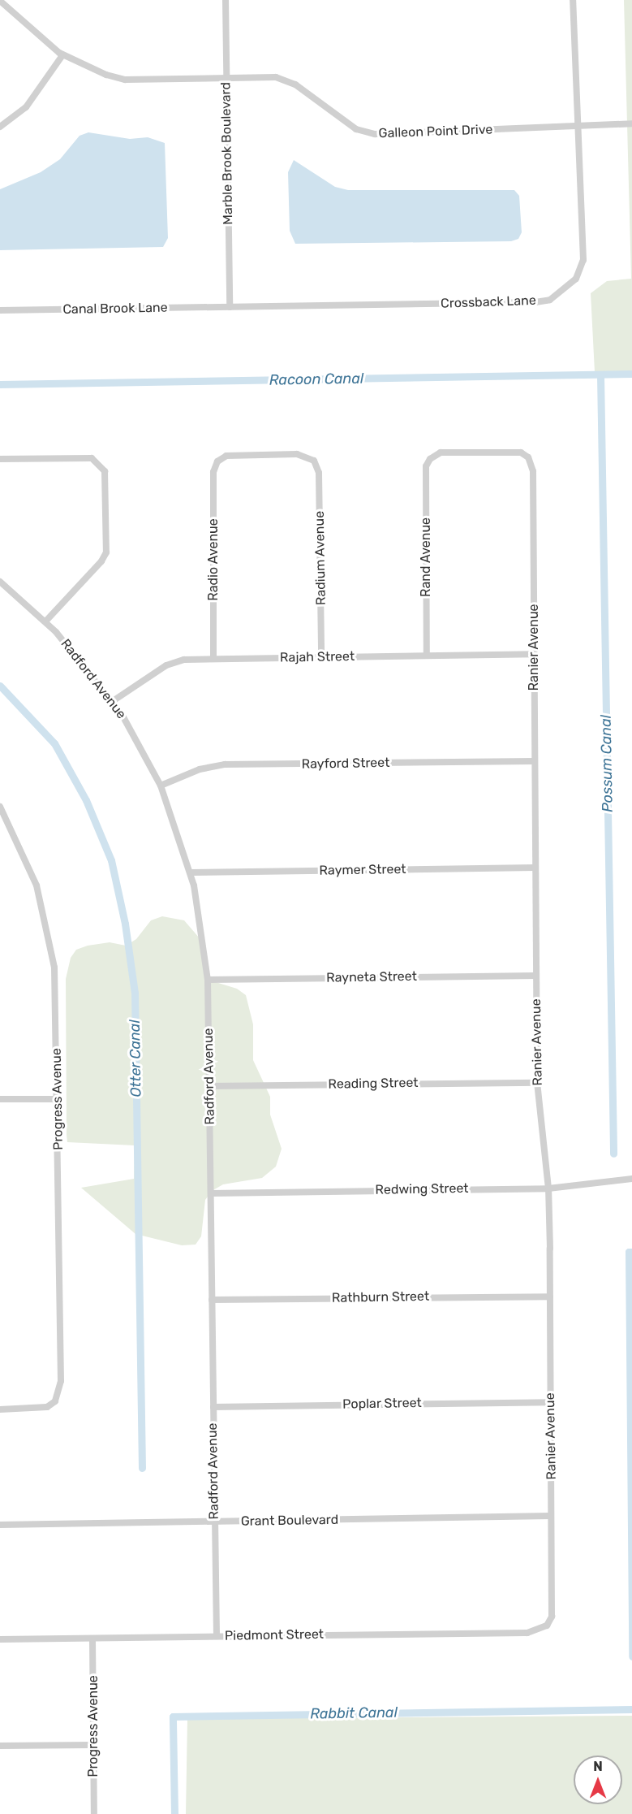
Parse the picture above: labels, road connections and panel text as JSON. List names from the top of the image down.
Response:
{
  "streets": {
    "street": [
      "Galleon Point Drive",
      "Marble Brook Boulevard",
      "Crossback Lane",
      "Canal Brook Lane",
      "Rand Avenue",
      "Radium Avenue",
      "Radio Avenue",
      "Ranier Avenue",
      "Rajah Street",
      "Radford Avenue",
      "Rayford Street",
      "Raymer Street",
      "Rayneta Street",
      "Reading Street",
      "Progress Avenue",
      "Redwing Street",
      "Rathburn Street",
      "Poplar Street",
      "Grant Boulevard",
      "Piedmont Street"
    ]
  },
  "crossings": [
    ["Galleon Point Drive", "Marble Brook Boulevard"],
    ["Galleon Point Drive", "Crossback Lane"],
    ["Marble Brook Boulevard", "Crossback Lane"],
    ["Marble Brook Boulevard", "Canal Brook Lane"],
    ["Crossback Lane", "Canal Brook Lane"],
    ["Rand Avenue", "Ranier Avenue"],
    ["Rand Avenue", "Rajah Street"],
    ["Radium Avenue", "Radio Avenue"],
    ["Radium Avenue", "Rajah Street"],
    ["Radio Avenue", "Rajah Street"],
    ["Ranier Avenue", "Rajah Street"],
    ["Ranier Avenue", "Rayford Street"],
    ["Ranier Avenue", "Raymer Street"],
    ["Ranier Avenue", "Rayneta Street"],
    ["Ranier Avenue", "Reading Street"],
    ["Ranier Avenue", "Redwing Street"],
    ["Ranier Avenue", "Rathburn Street"],
    ["Ranier Avenue", "Poplar Street"],
    ["Ranier Avenue", "Grant Boulevard"],
    ["Ranier Avenue", "Piedmont Street"],
    ["Rajah Street", "Radford Avenue"],
    ["Radford Avenue", "Rayford Street"],
    ["Radford Avenue", "Raymer Street"],
    ["Radford Avenue", "Rayneta Street"],
    ["Radford Avenue", "Reading Street"],
    ["Radford Avenue", "Redwing Street"],
    ["Radford Avenue", "Rathburn Street"],
    ["Radford Avenue", "Poplar Street"],
    ["Radford Avenue", "Grant Boulevard"],
    ["Radford Avenue", "Piedmont Street"],
    ["Progress Avenue", "Piedmont Street"]
  ],
  "water": [
    "Racoon Canal",
    "Possum Canal",
    "Otter Canal",
    "Rabbit Canal"
  ],
  "north": "top"
}
